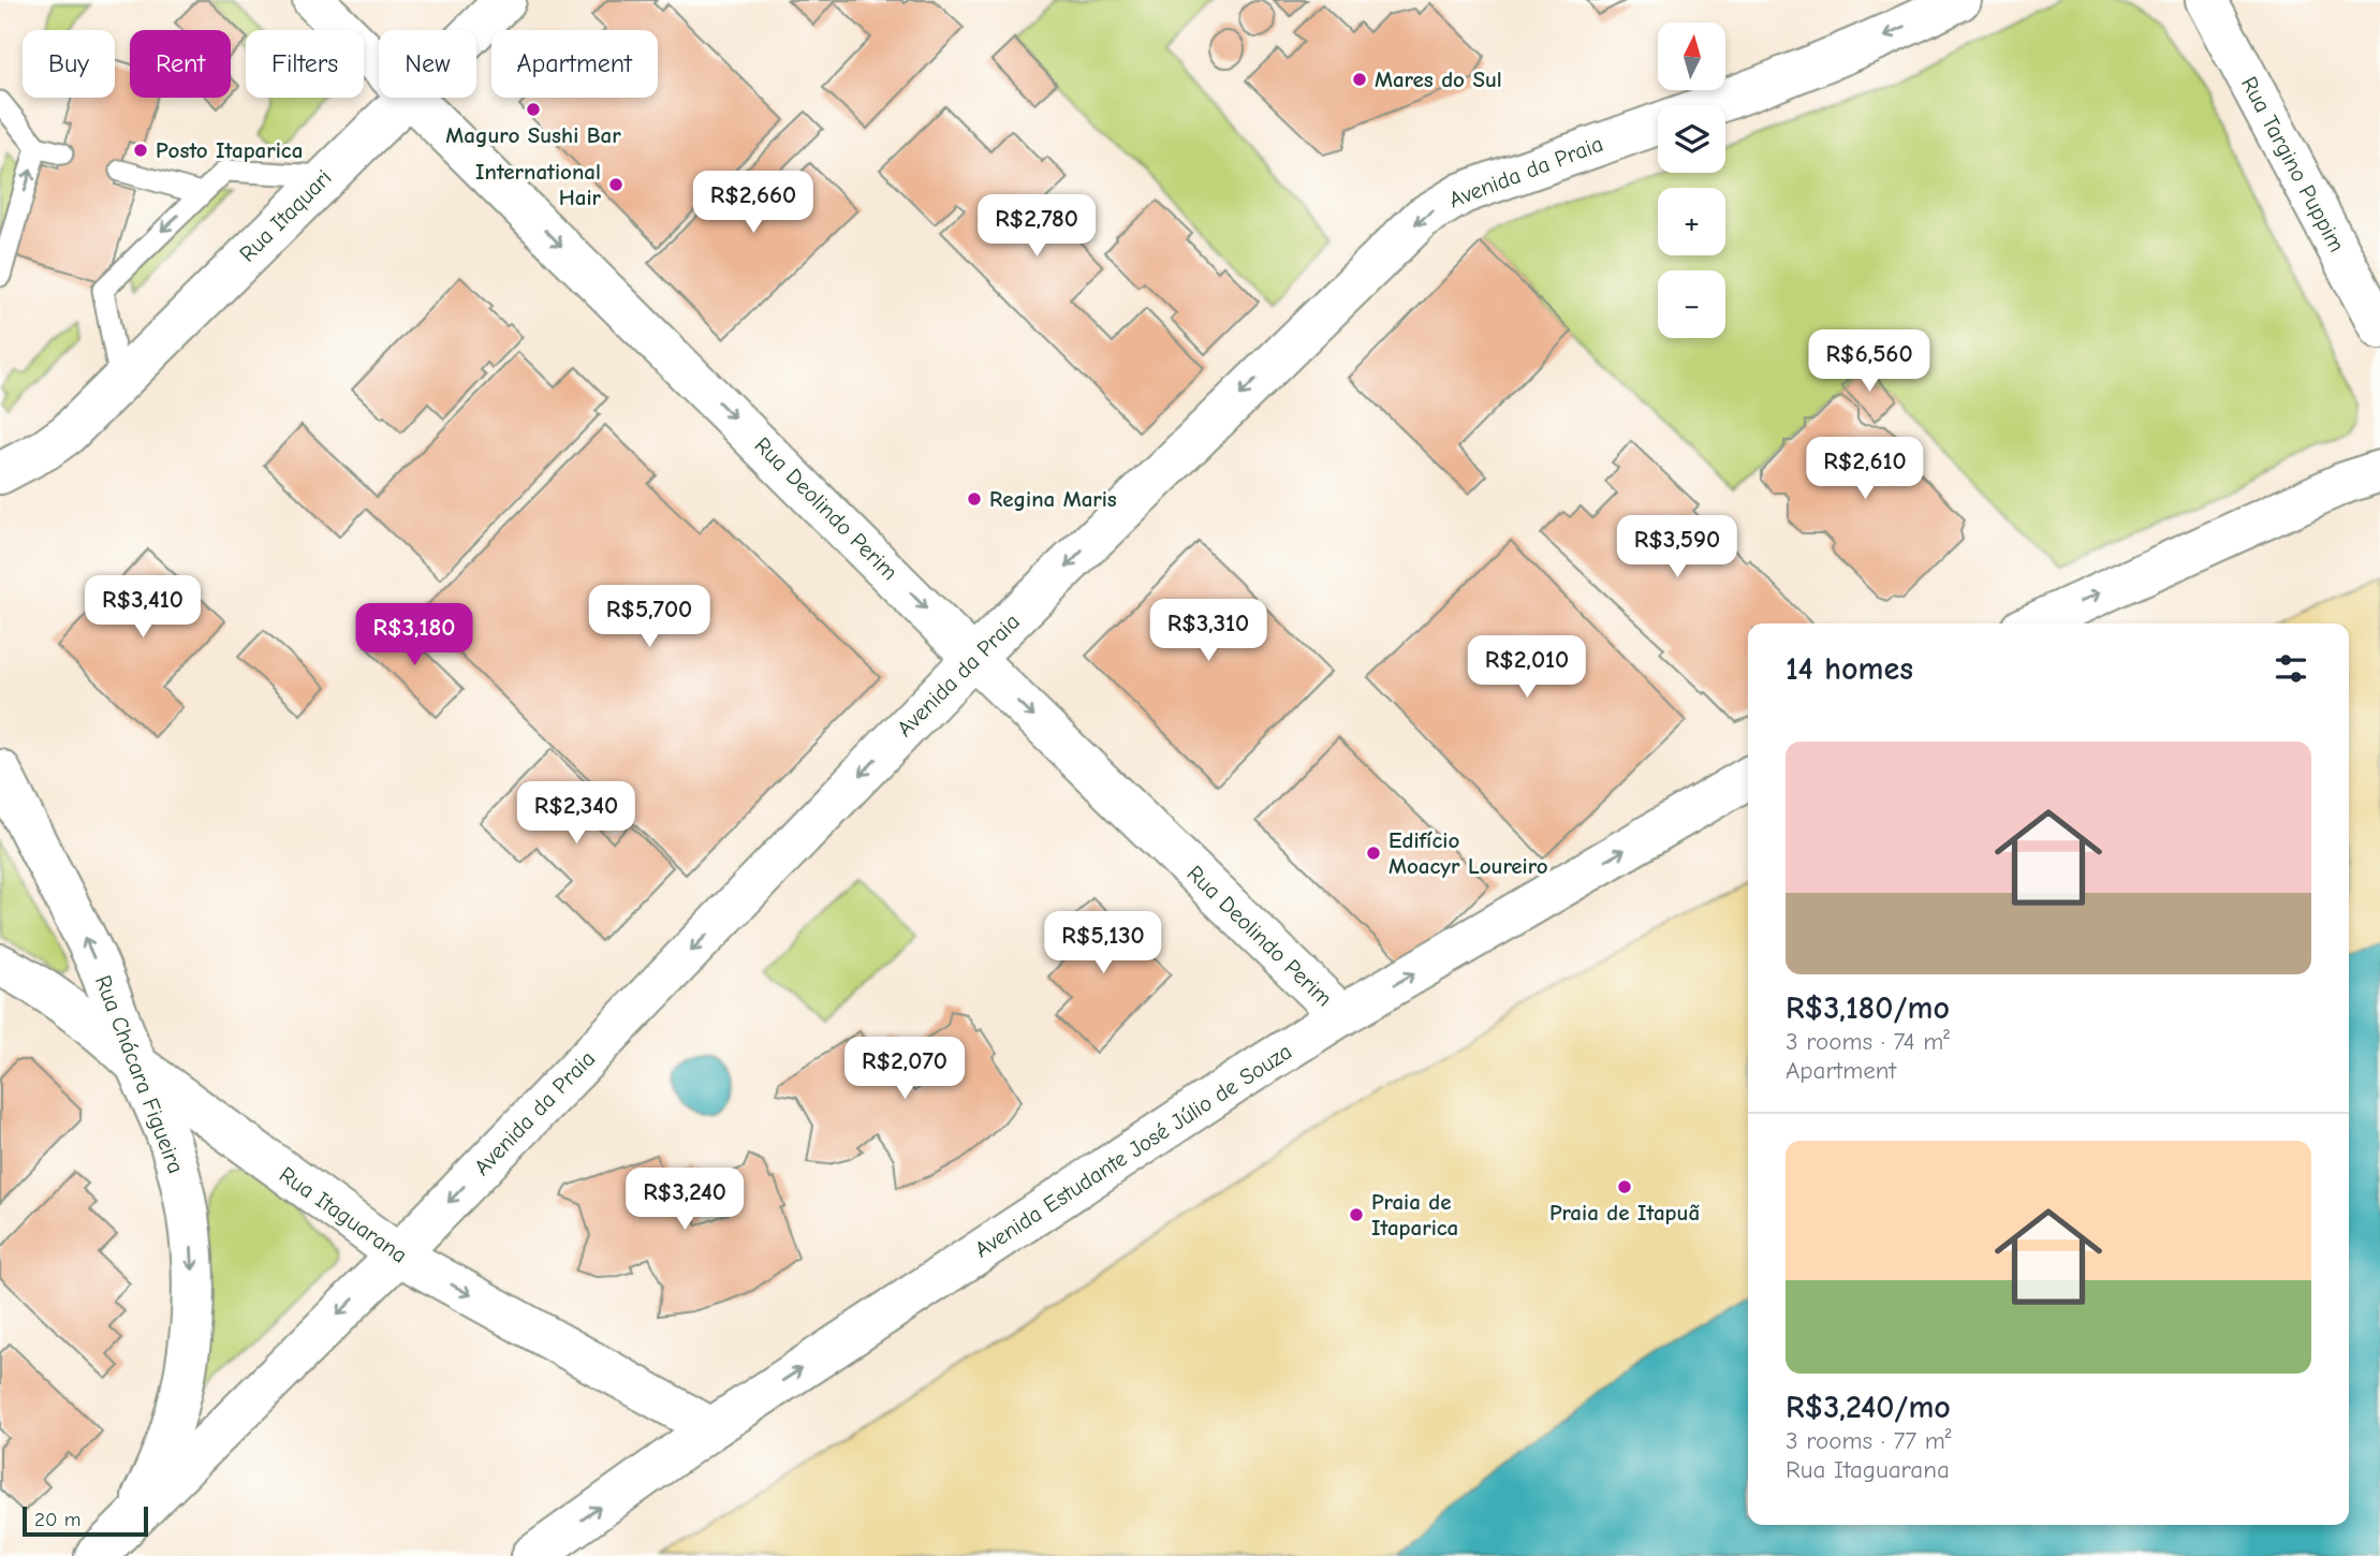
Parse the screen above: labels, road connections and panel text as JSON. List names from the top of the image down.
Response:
{
  "streets": {
    "street": [
      "Rua Targino Puppim",
      "Avenida da Praia",
      "Rua Itaquari",
      "Rua Deolindo Perim",
      "Rua Chácara Figueira",
      "Avenida Estudante José Júlio de Souza",
      "Rua Itaguarana"
    ]
  },
  "crossings": [
    ["Avenida da Praia", "Rua Deolindo Perim"],
    ["Avenida da Praia", "Rua Chácara Figueira"],
    ["Avenida da Praia", "Rua Itaguarana"],
    ["Rua Deolindo Perim", "Avenida Estudante José Júlio de Souza"],
    ["Rua Chácara Figueira", "Rua Itaguarana"],
    ["Avenida Estudante José Júlio de Souza", "Rua Itaguarana"]
  ],
  "one_way": [
    "Avenida da Praia",
    "Rua Deolindo Perim",
    "Avenida Estudante José Júlio de Souza",
    "Rua Itaguarana"
  ],
  "places": [
    "Mares do Sul",
    "Maguro Sushi Bar",
    "Posto Itaparica",
    "International Hair",
    "Regina Maris",
    "Edifício Moacyr Loureiro",
    "Praia de Itapuã",
    "Praia de Itaparica"
  ],
  "scale_bar": "20 m",
  "north": "top",
  "page": {
    "map_buttons": ["+", "−"],
    "chip": [
      "Buy",
      "Rent",
      "Filters",
      "New",
      "Apartment"
    ],
    "price": [
      "R$2,660",
      "R$2,780",
      "R$6,560",
      "R$2,610",
      "R$3,590",
      "R$3,410",
      "R$5,700",
      "R$3,310",
      "R$3,180",
      "R$2,010",
      "R$2,340",
      "R$5,130",
      "R$2,070",
      "R$3,240"
    ],
    "heading": "14 homes",
    "list": [
      {
        "name": "R$3,180/mo",
        "note": "3 rooms · 74 m² · Apartment"
      },
      {
        "name": "R$3,240/mo",
        "note": "3 rooms · 77 m² · Rua Itaguarana"
      }
    ],
    "scale": "20 m"
  }
}
